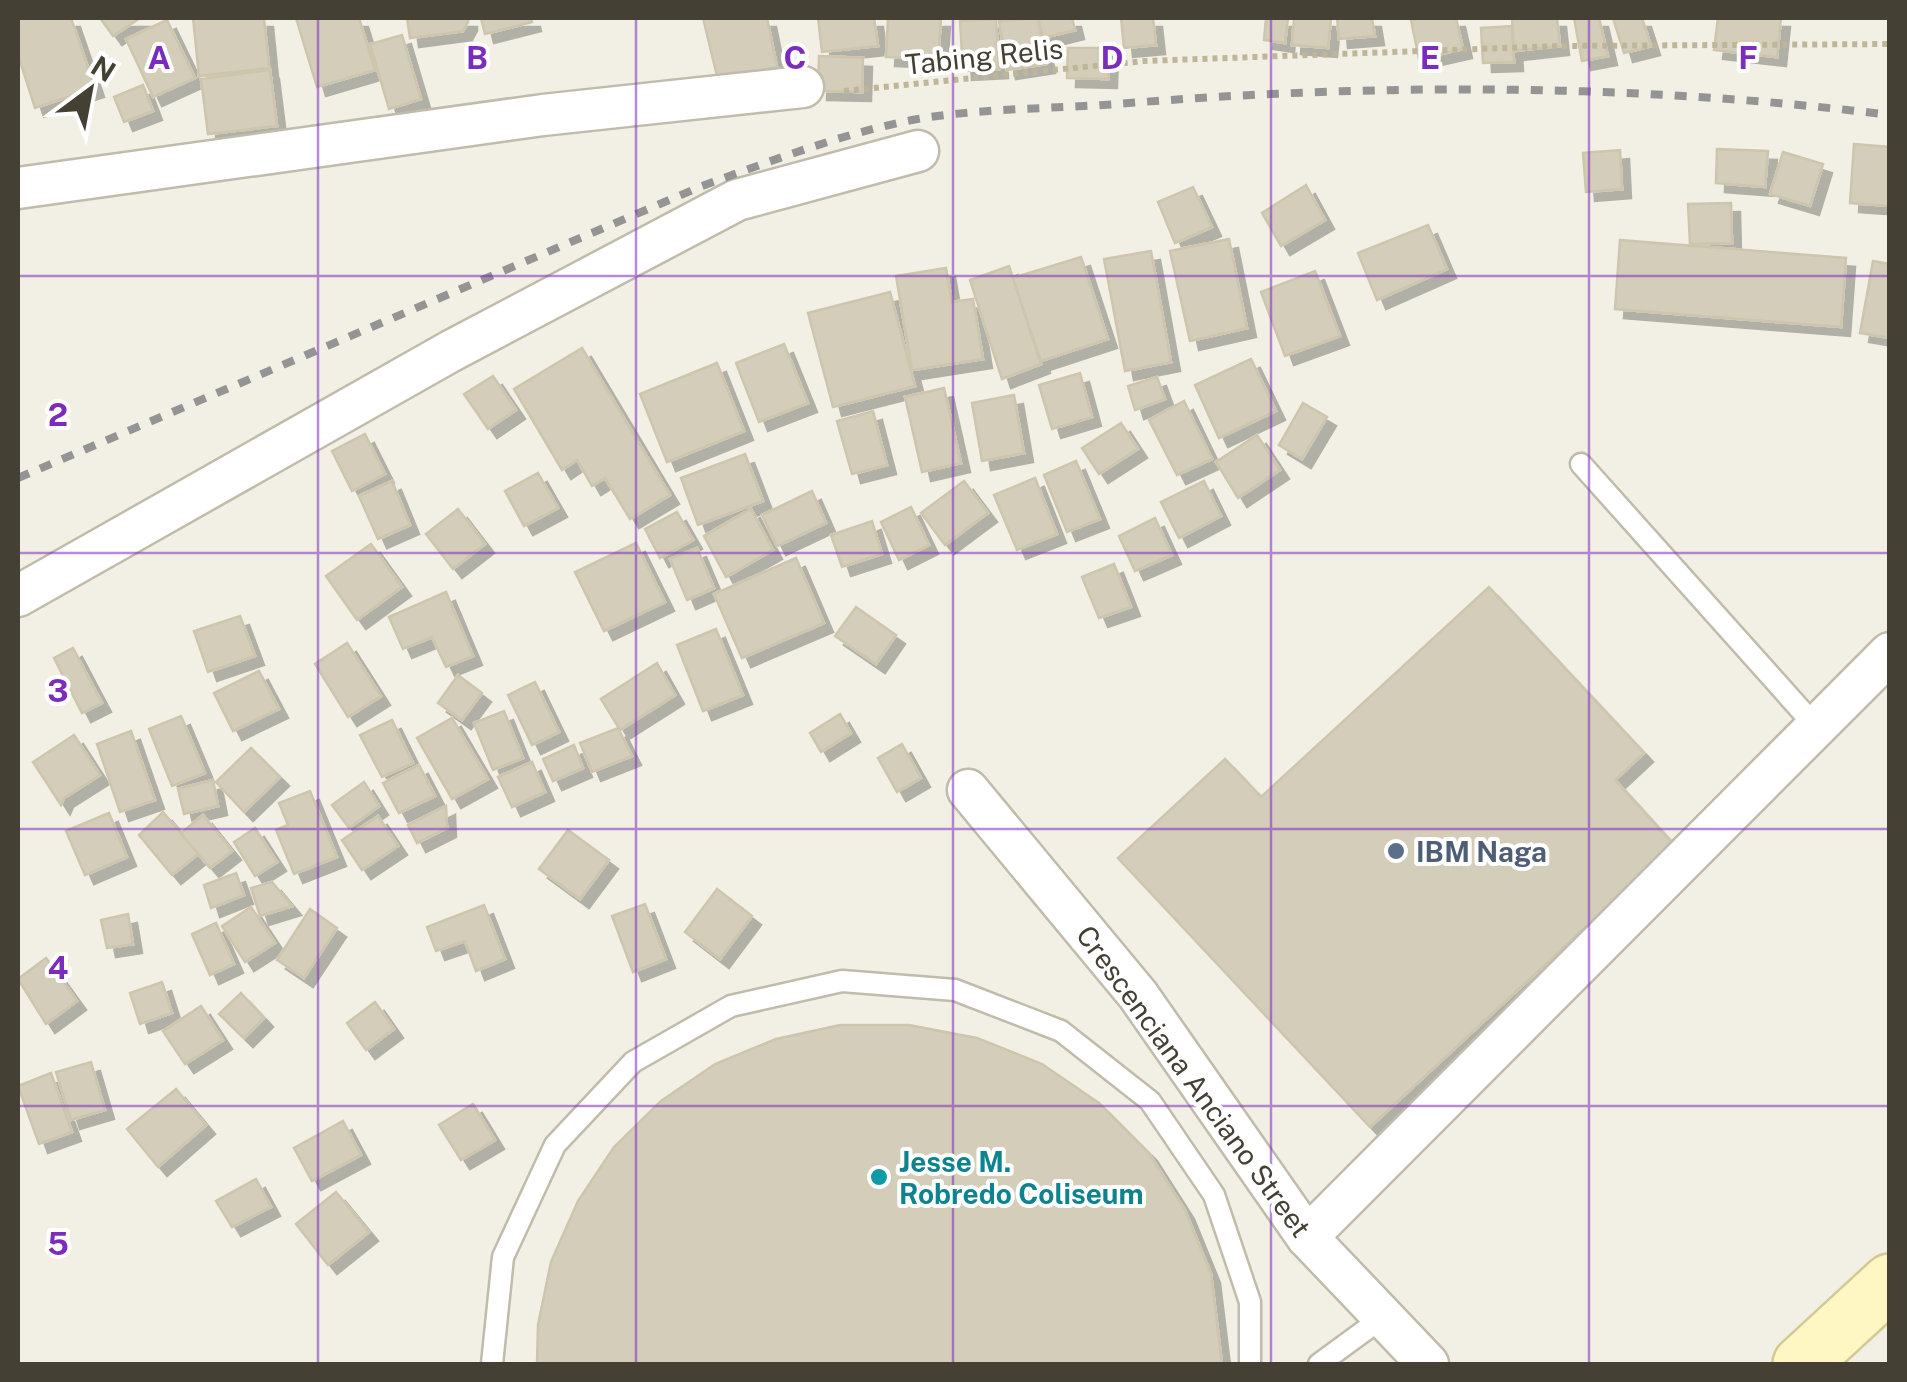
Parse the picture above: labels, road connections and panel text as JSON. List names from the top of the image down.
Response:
{
  "streets": {
    "street": ["Crescenciana Anciano Street"],
    "path": ["Tabing Relis"]
  },
  "places": ["IBM Naga", "Jesse M. Robredo Coliseum"],
  "north": "top right",
  "grid": {
    "columns": [
      "A",
      "B",
      "C",
      "D",
      "E",
      "F"
    ],
    "rows": [
      "2",
      "3",
      "4",
      "5"
    ]
  }
}
